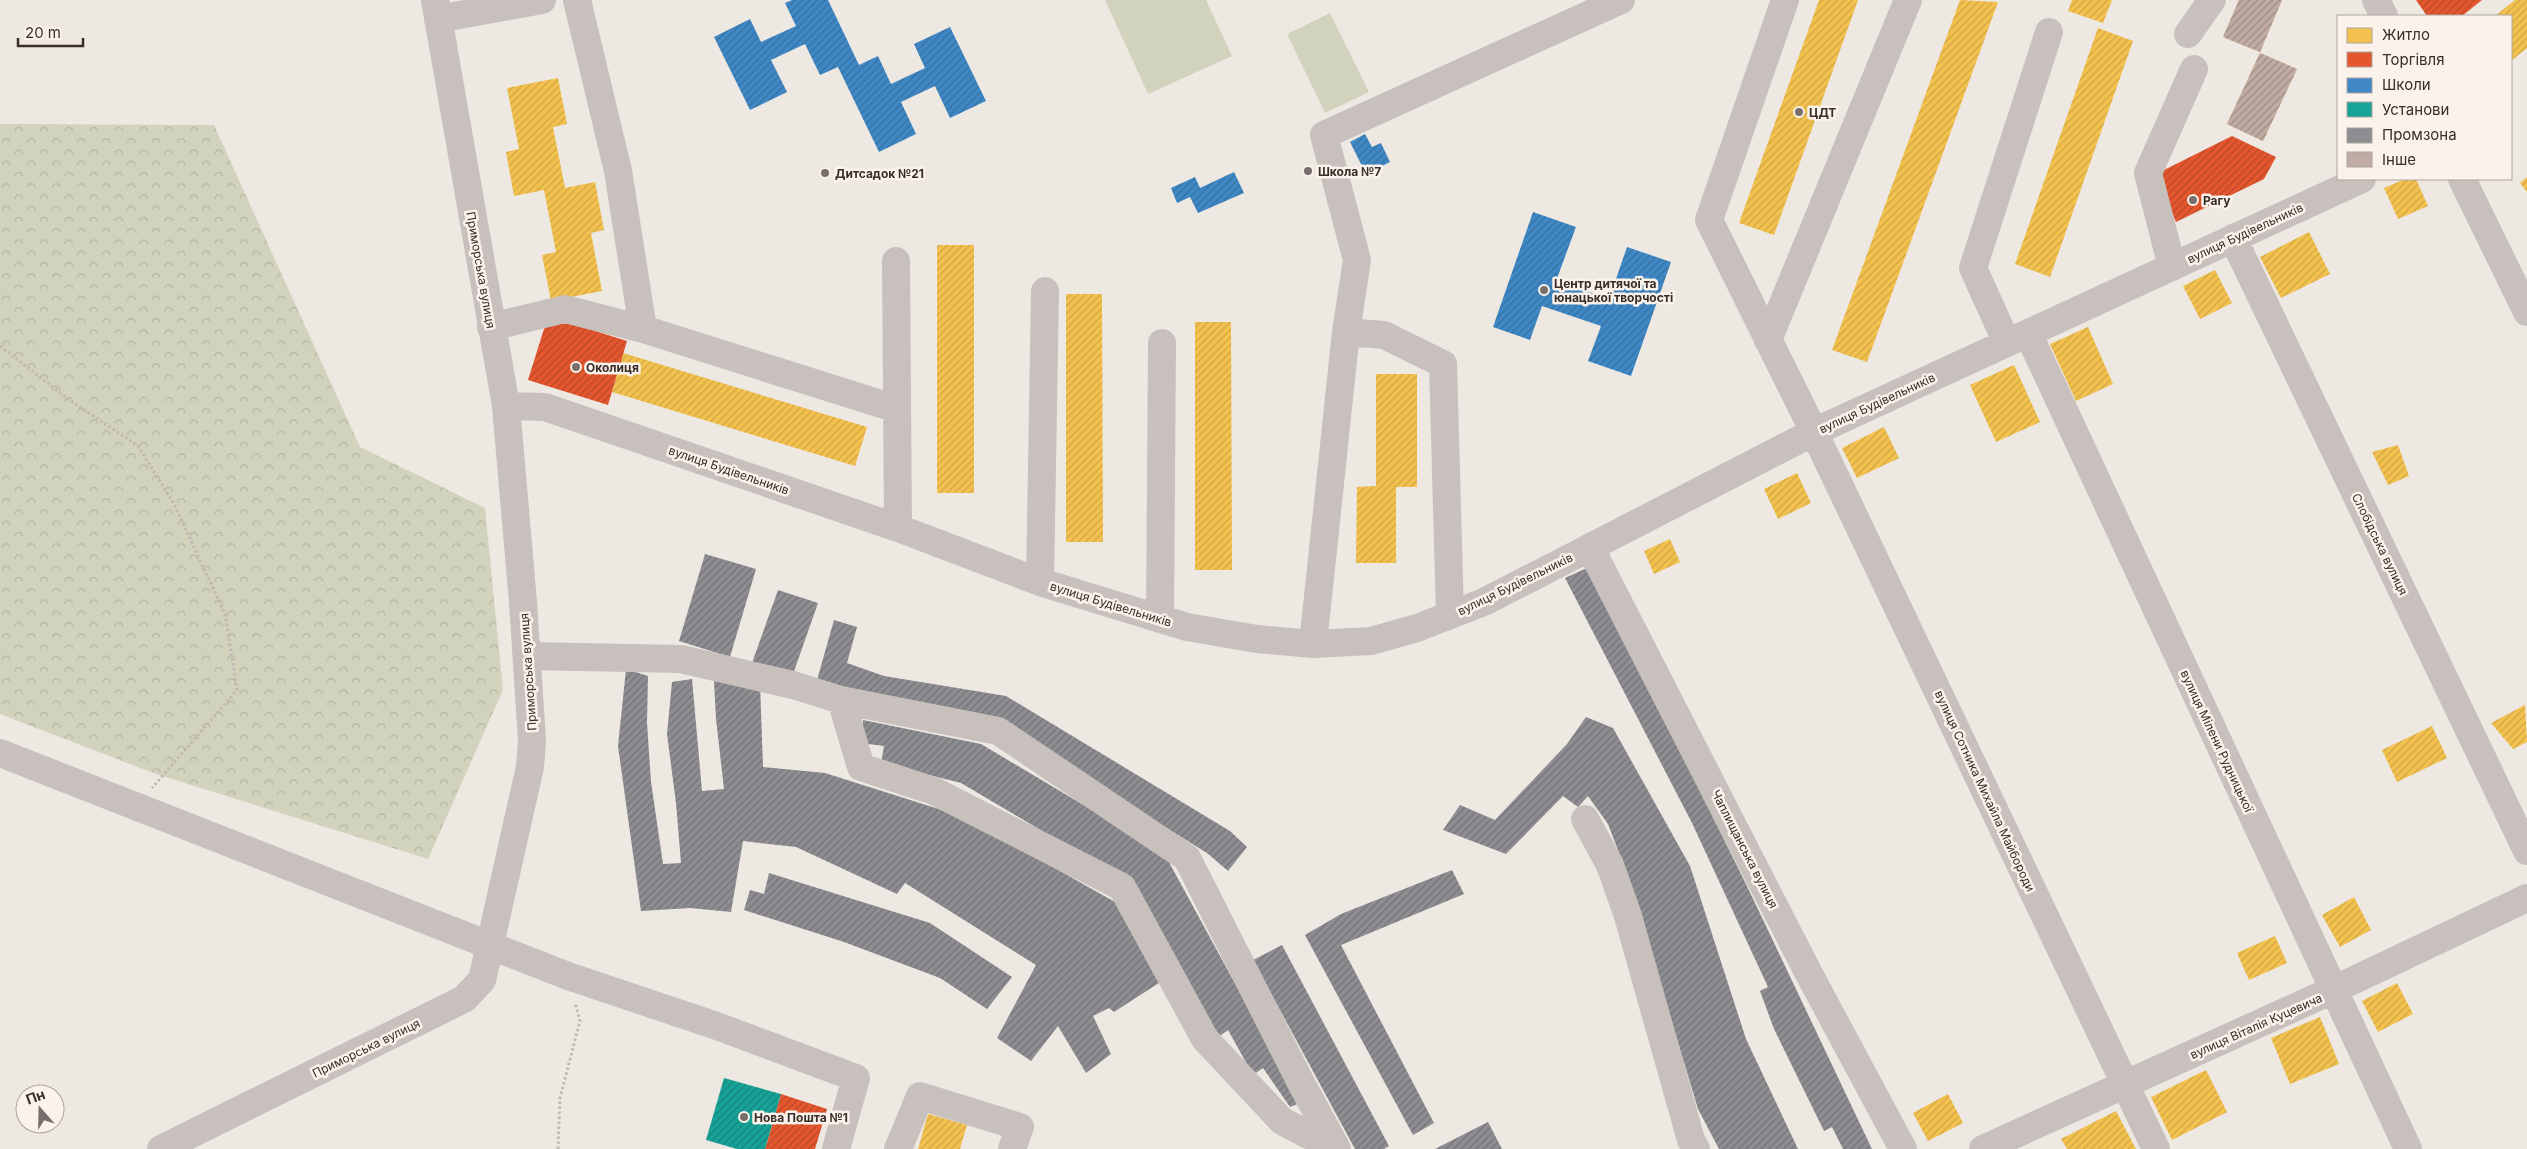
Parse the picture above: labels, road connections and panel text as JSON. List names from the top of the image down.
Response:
{
  "streets": {
    "street": [
      "вулиця Будівельників",
      "Приморська вулиця",
      "Слобідська вулиця",
      "вулиця Мілени Рудницької",
      "вулиця Сотника Михайла Майбороди",
      "Чаплищанська вулиця",
      "вулиця Віталія Куцевича"
    ]
  },
  "crossings": [
    ["вулиця Будівельників", "Приморська вулиця"],
    ["вулиця Будівельників", "Слобідська вулиця"],
    ["вулиця Будівельників", "вулиця Мілени Рудницької"],
    ["вулиця Будівельників", "вулиця Сотника Михайла Майбороди"],
    ["вулиця Будівельників", "Чаплищанська вулиця"],
    ["вулиця Мілени Рудницької", "вулиця Віталія Куцевича"],
    ["вулиця Сотника Михайла Майбороди", "вулиця Віталія Куцевича"]
  ],
  "places": [
    "ЦДТ",
    "Школа №7",
    "Дитсадок №21",
    "Рагу",
    "Центр дитячої та юнацької творчості",
    "Околиця",
    "Нова Пошта №1"
  ],
  "legend": [
    "Житло",
    "Торгівля",
    "Школи",
    "Установи",
    "Промзона",
    "Інше"
  ],
  "scale_bar": "20 m",
  "north": "top"
}
